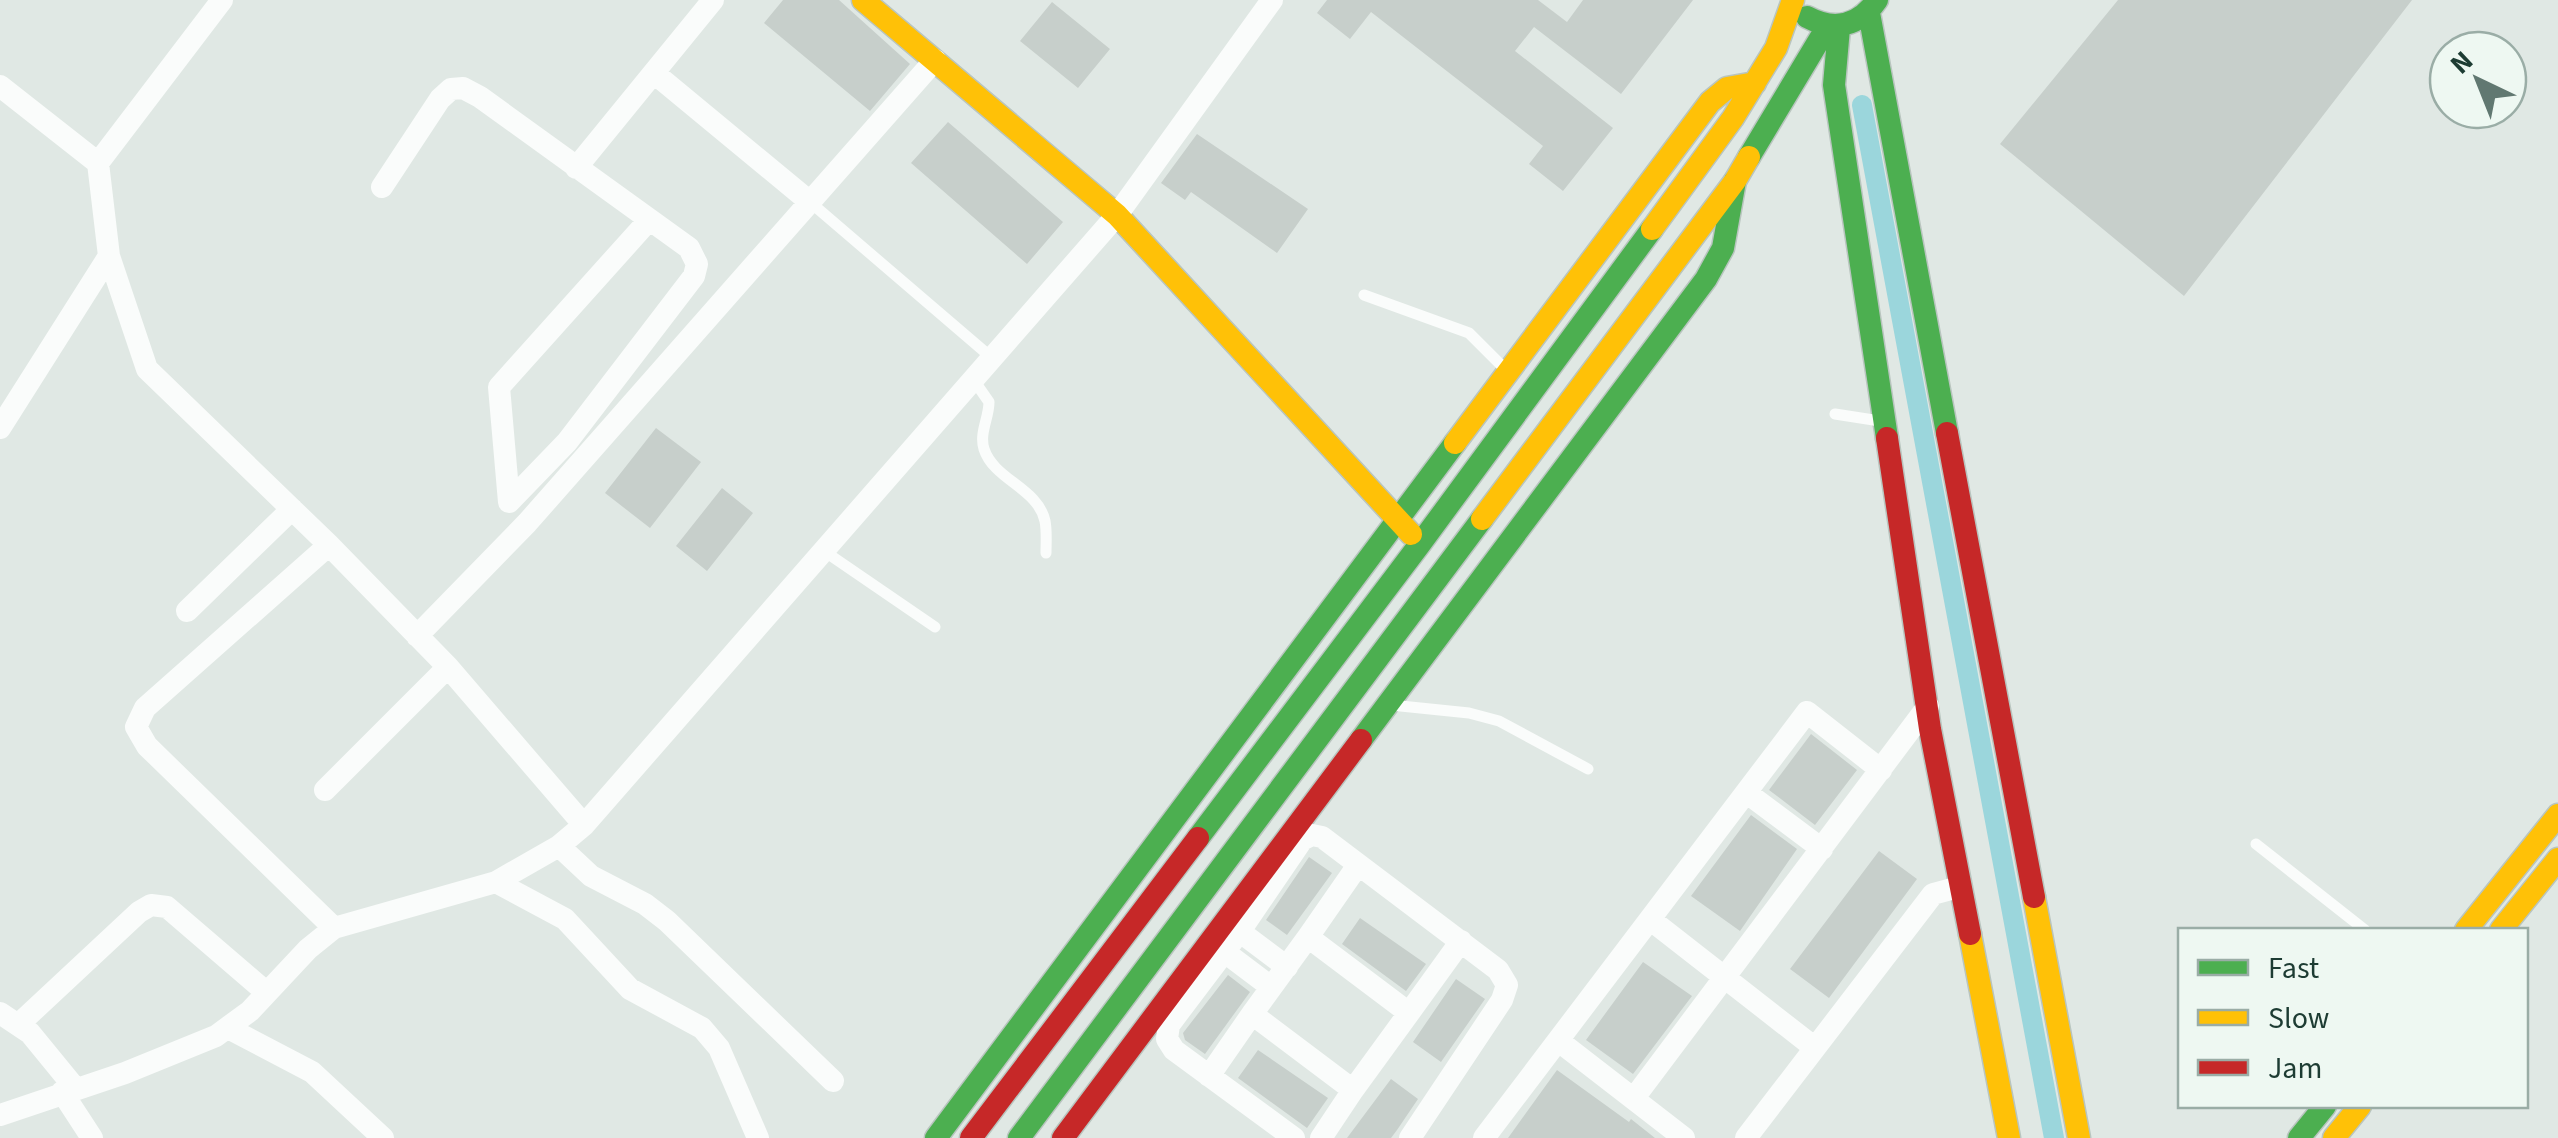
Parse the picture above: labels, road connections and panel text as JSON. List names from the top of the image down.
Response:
{
  "legend": ["Fast", "Slow", "Jam"],
  "north": "top left"
}
